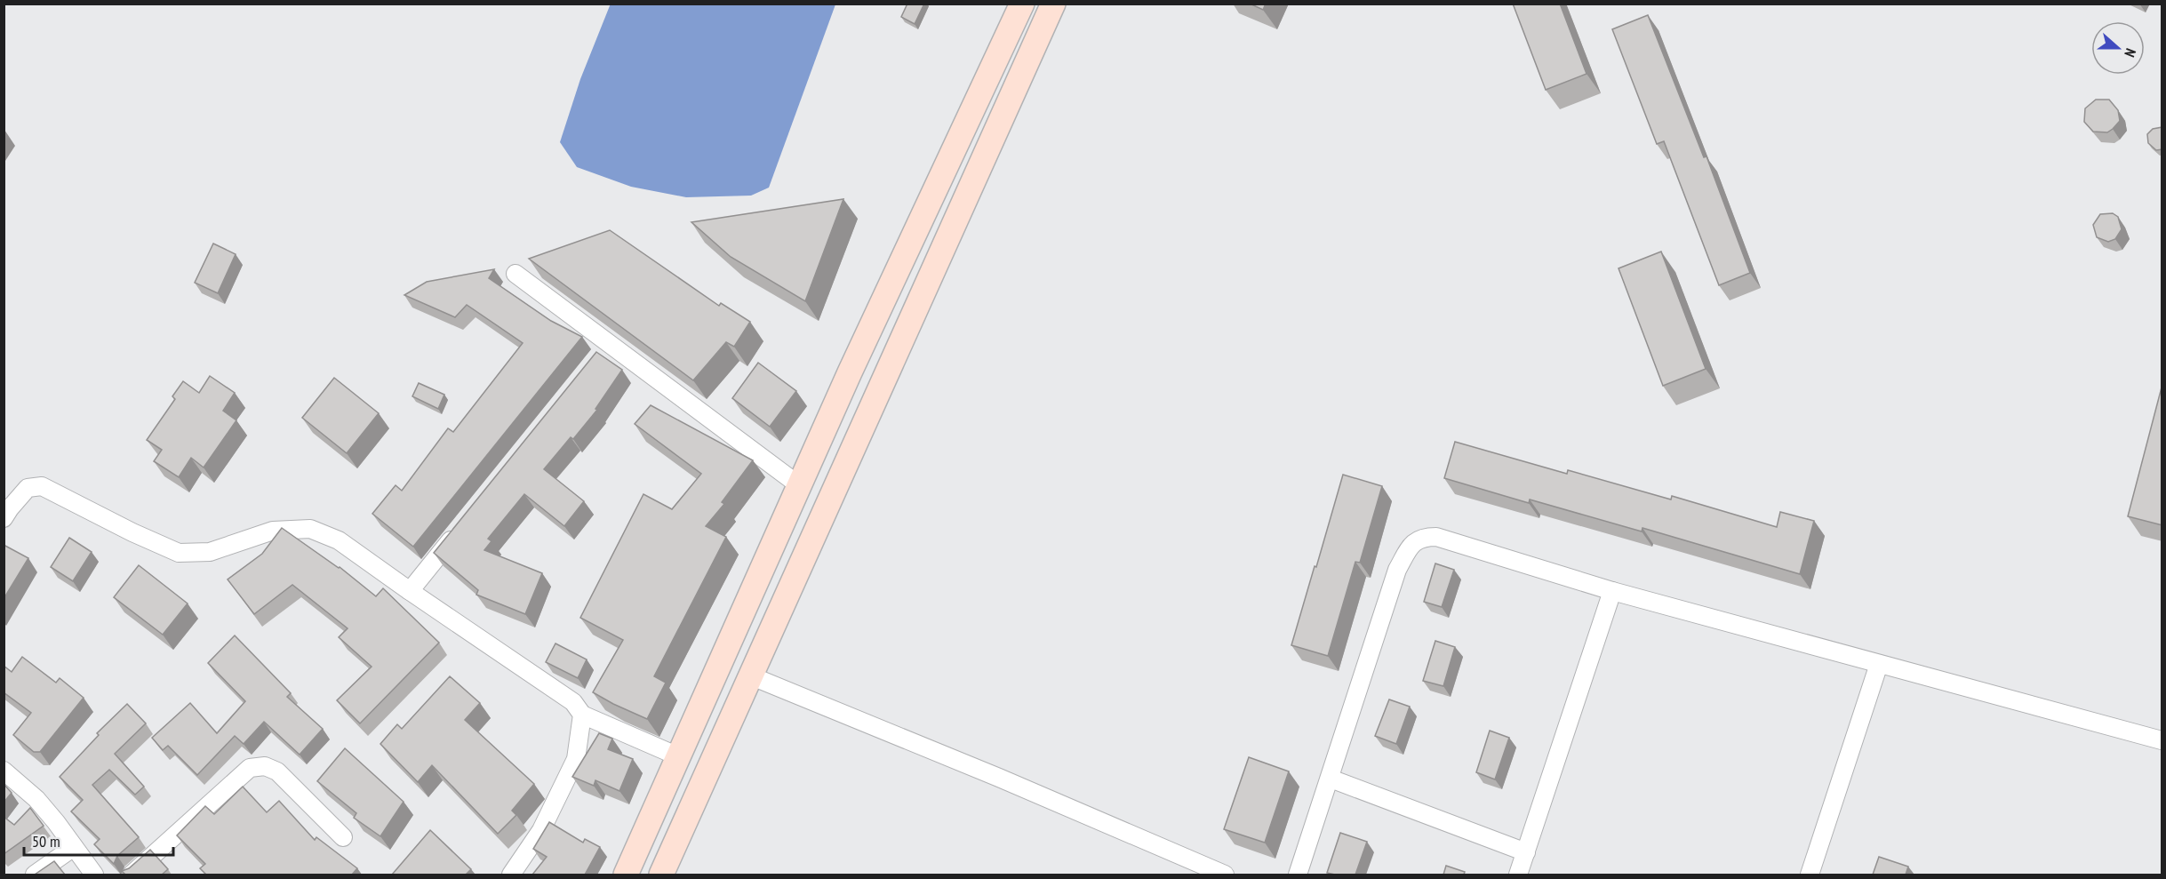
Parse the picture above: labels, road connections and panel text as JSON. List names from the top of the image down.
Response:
{
  "scale_bar": "50 m",
  "north": "right"
}
